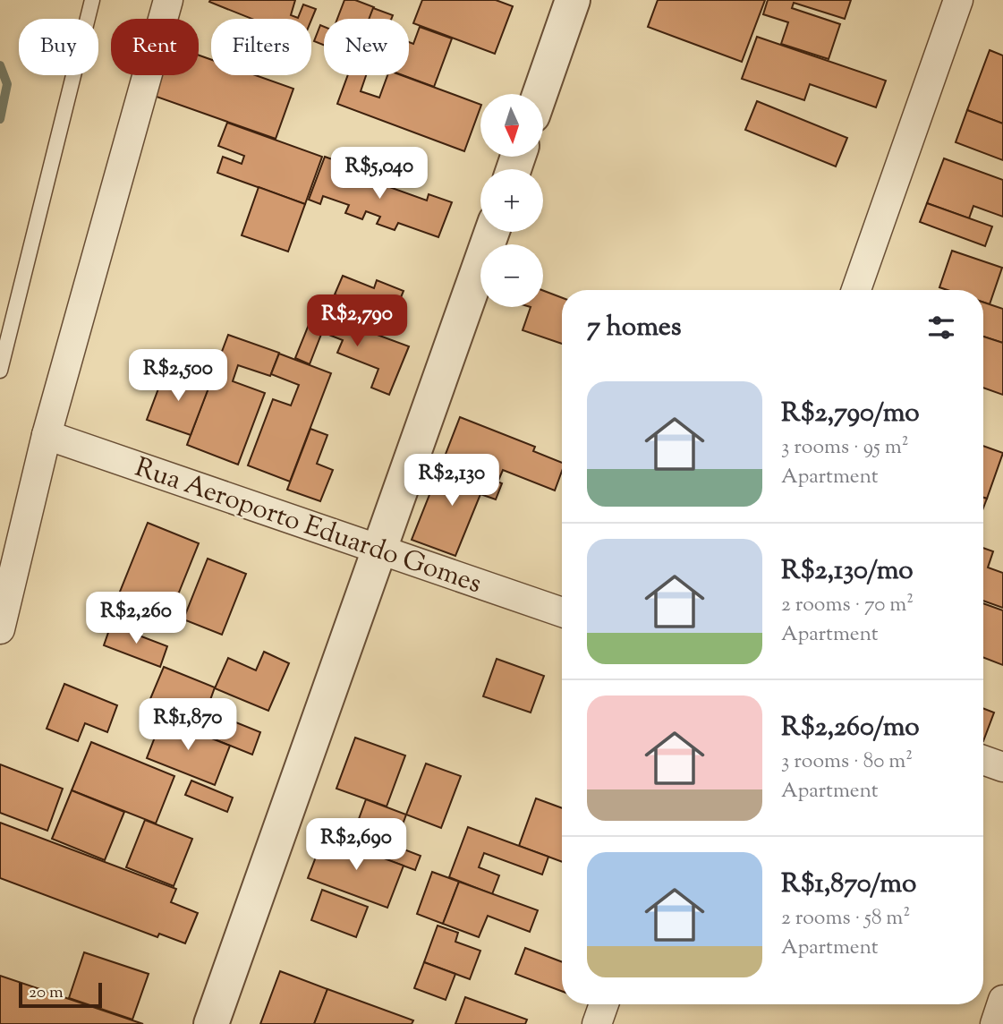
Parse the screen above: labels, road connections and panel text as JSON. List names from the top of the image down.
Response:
{
  "streets": {
    "street": ["Rua Aeroporto Eduardo Gomes"]
  },
  "scale_bar": "20 m",
  "north": "bottom",
  "page": {
    "chip": [
      "Buy",
      "Rent",
      "Filters",
      "New"
    ],
    "map_buttons": ["+", "−"],
    "price": [
      "R$5,040",
      "R$2,790",
      "R$2,500",
      "R$2,130",
      "R$2,260",
      "R$1,870",
      "R$2,690"
    ],
    "heading": "7 homes",
    "list": [
      {
        "name": "R$2,790/mo",
        "note": "3 rooms · 95 m² · Apartment"
      },
      {
        "name": "R$2,130/mo",
        "note": "2 rooms · 70 m² · Apartment"
      },
      {
        "name": "R$2,260/mo",
        "note": "3 rooms · 80 m² · Apartment"
      },
      {
        "name": "R$1,870/mo",
        "note": "2 rooms · 58 m² · Apartment"
      }
    ],
    "scale": "20 m"
  }
}
